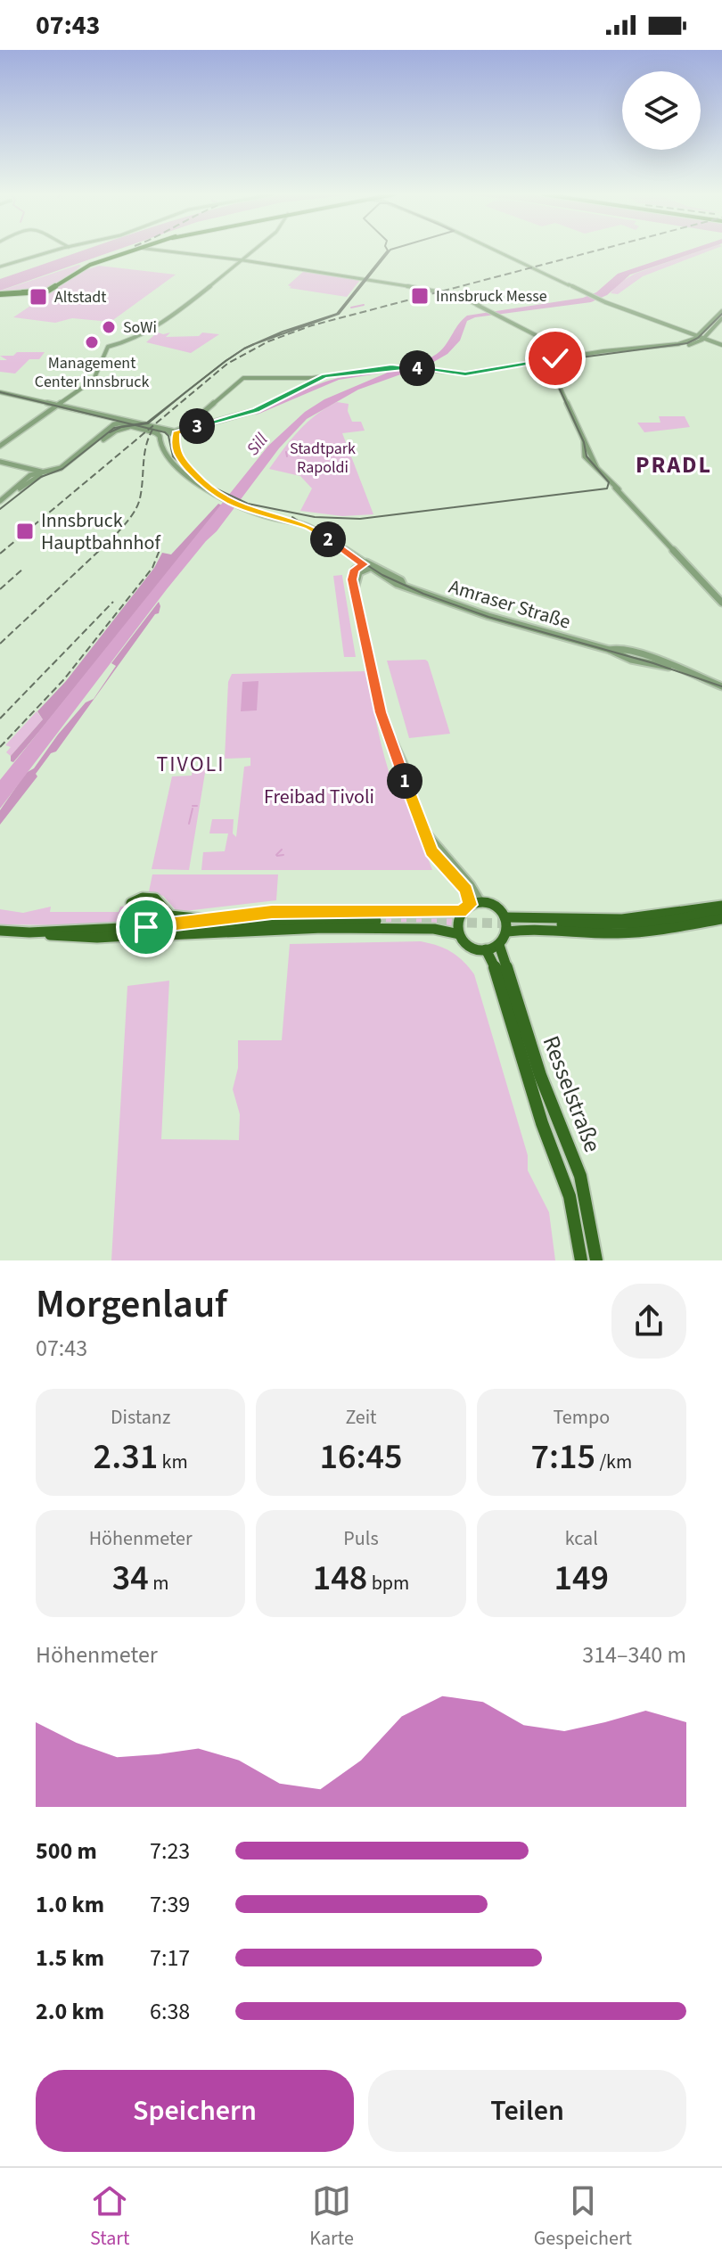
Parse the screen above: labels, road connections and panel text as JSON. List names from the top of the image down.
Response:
{
  "streets": {
    "main road": ["Resselstraße"],
    "street": ["Amraser Straße"]
  },
  "districts": ["PRADL", "TIVOLI"],
  "water": ["Sill"],
  "parks": ["Stadtpark Rapoldi", "Freibad Tivoli"],
  "places": {
    "transit": ["Innsbruck Messe", "Altstadt", "Innsbruck Hauptbahnhof"],
    "other": ["SoWi", "Management Center Innsbruck"]
  },
  "page": {
    "status": "07:43",
    "pins": [
      "4",
      "3",
      "2",
      "1"
    ],
    "heading": ["Morgenlauf", "07:43"],
    "stats": [
      ["Distanz", "2.31 km"],
      ["Zeit", "16:45"],
      ["Tempo", "7:15 /km"],
      ["Höhenmeter", "34 m"],
      ["Puls", "148 bpm"],
      ["kcal", "149"]
    ],
    "chart": ["Höhenmeter", "314–340 m"],
    "list": [
      {
        "name": "500 m",
        "note": "7:23"
      },
      {
        "name": "1.0 km",
        "note": "7:39"
      },
      {
        "name": "1.5 km",
        "note": "7:17"
      },
      {
        "name": "2.0 km",
        "note": "6:38"
      }
    ],
    "buttons": ["Speichern", "Teilen"],
    "tabs": ["Start", "Karte", "Gespeichert"]
  }
}
